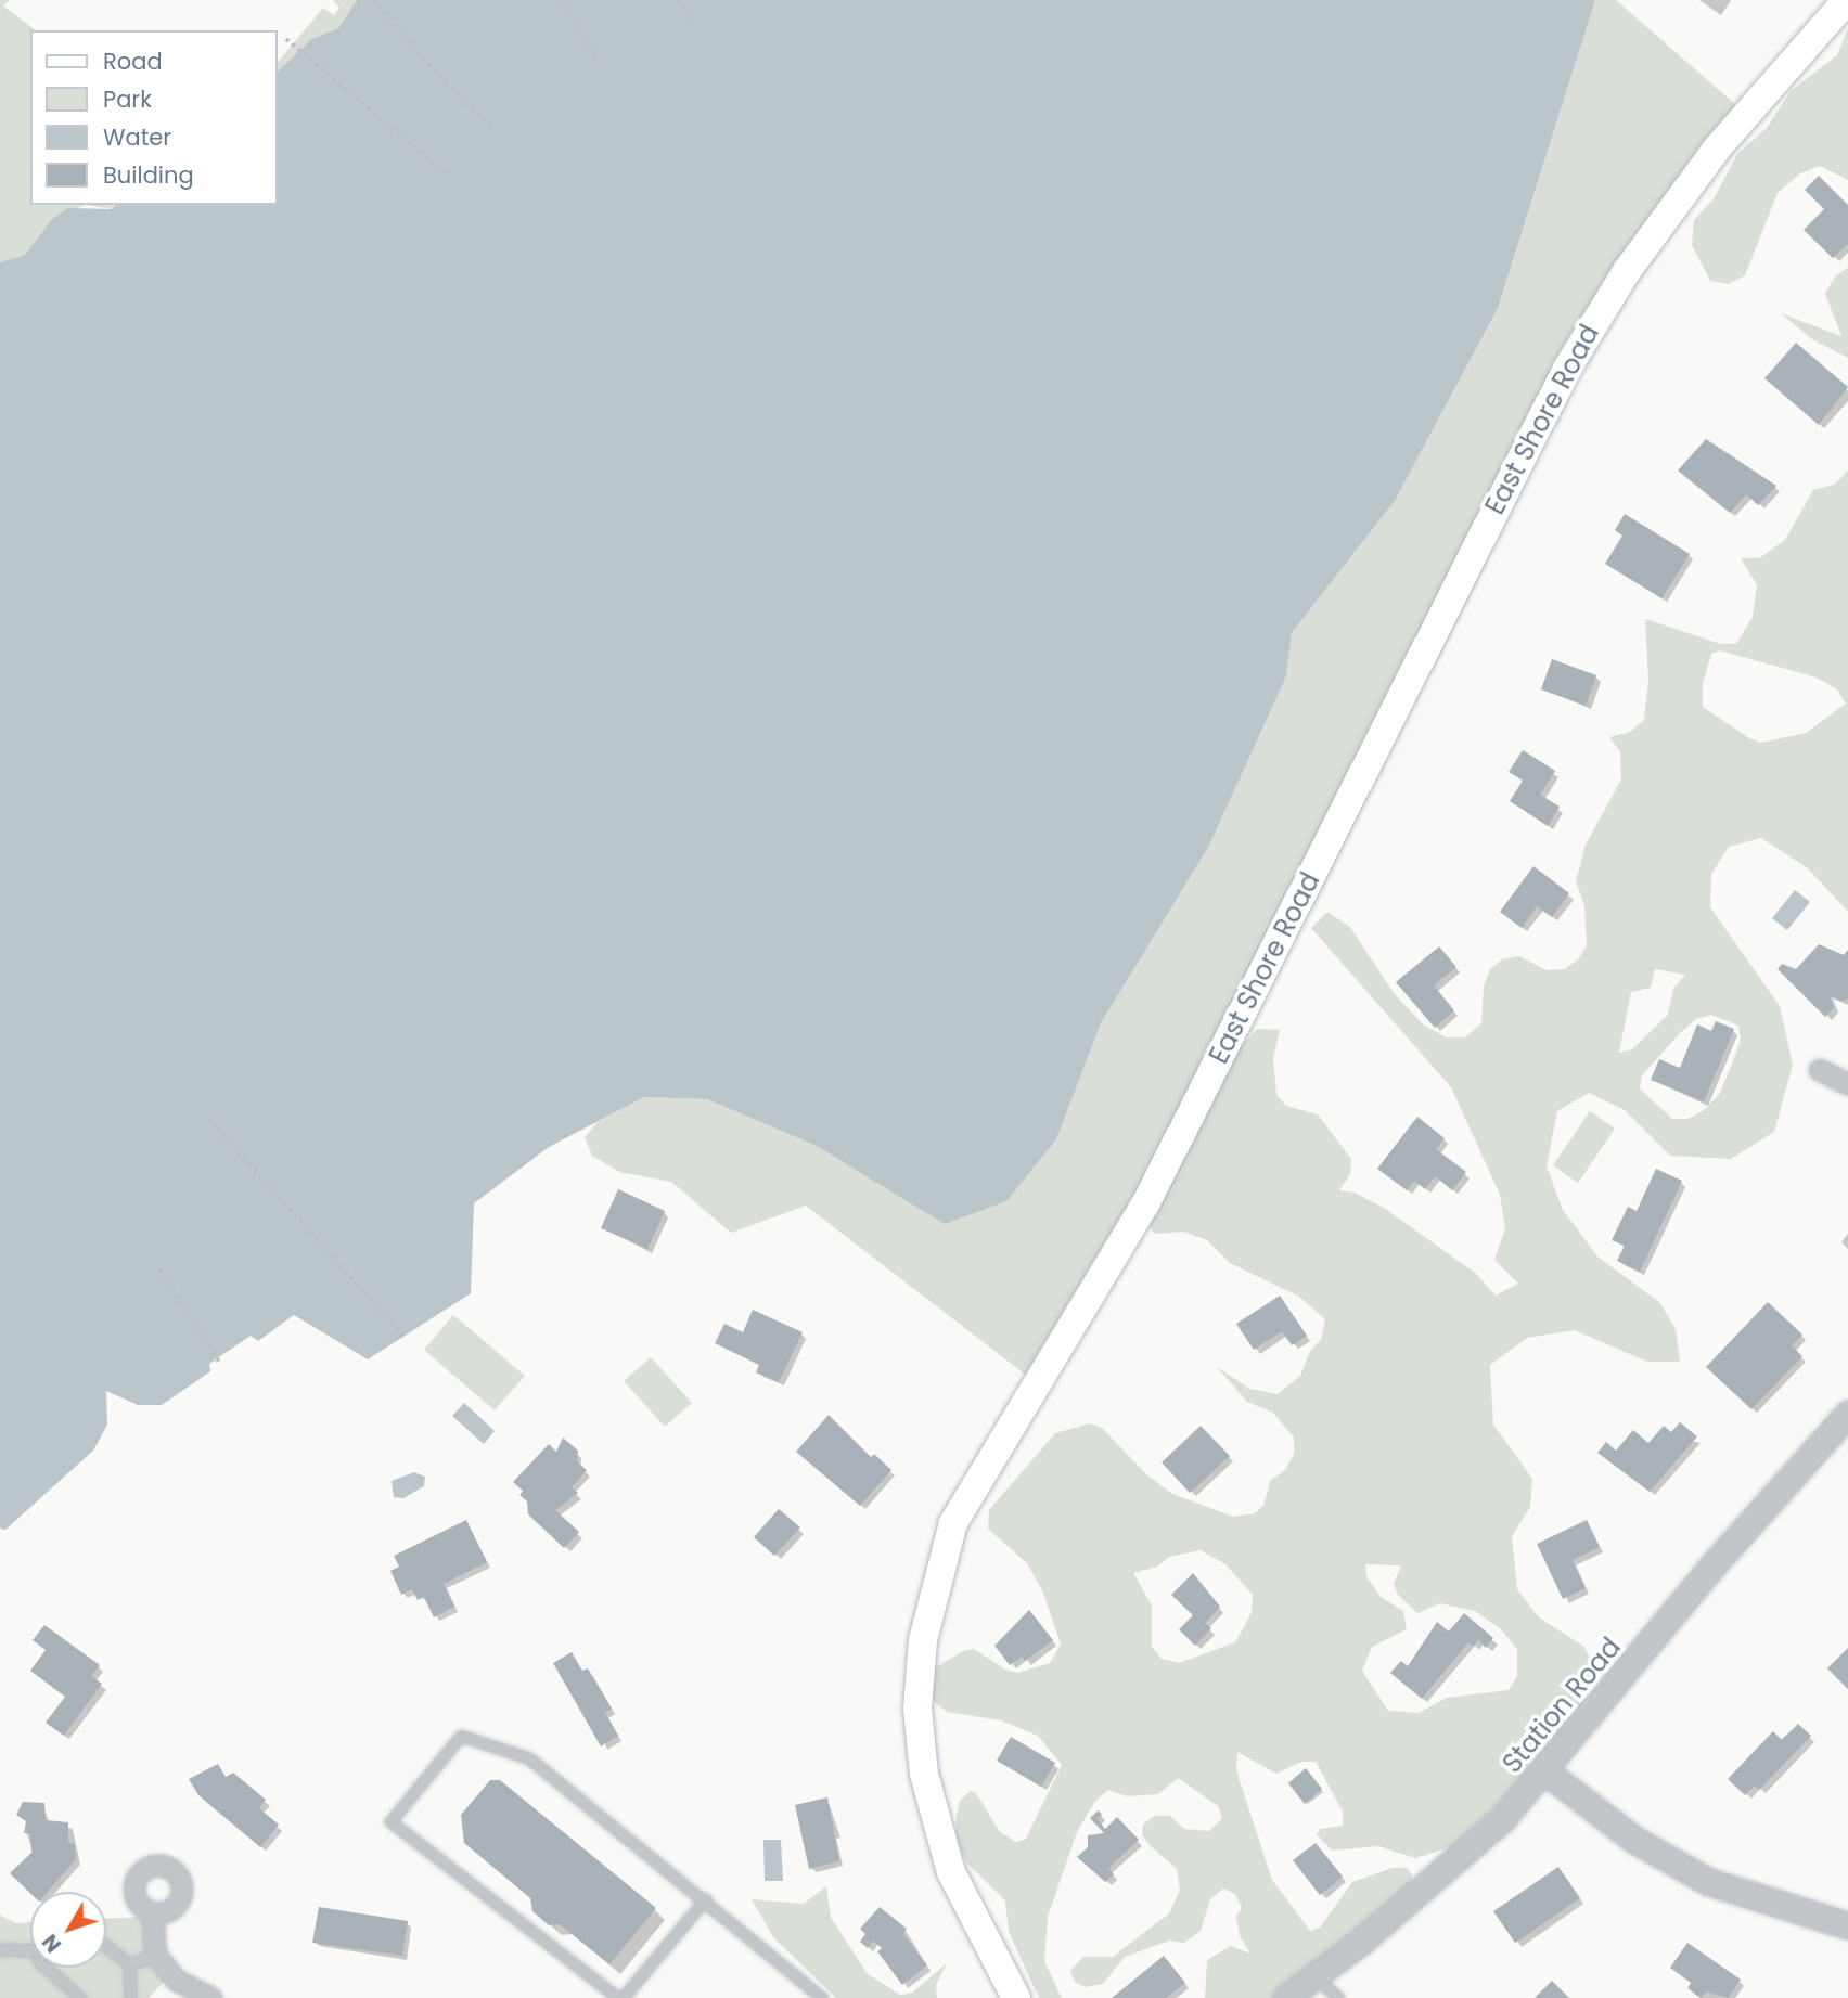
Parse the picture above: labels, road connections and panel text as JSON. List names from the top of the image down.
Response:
{
  "streets": {
    "main road": ["East Shore Road"],
    "street": ["Station Road"]
  },
  "legend": [
    "Road",
    "Park",
    "Water",
    "Building"
  ],
  "north": "bottom left"
}
